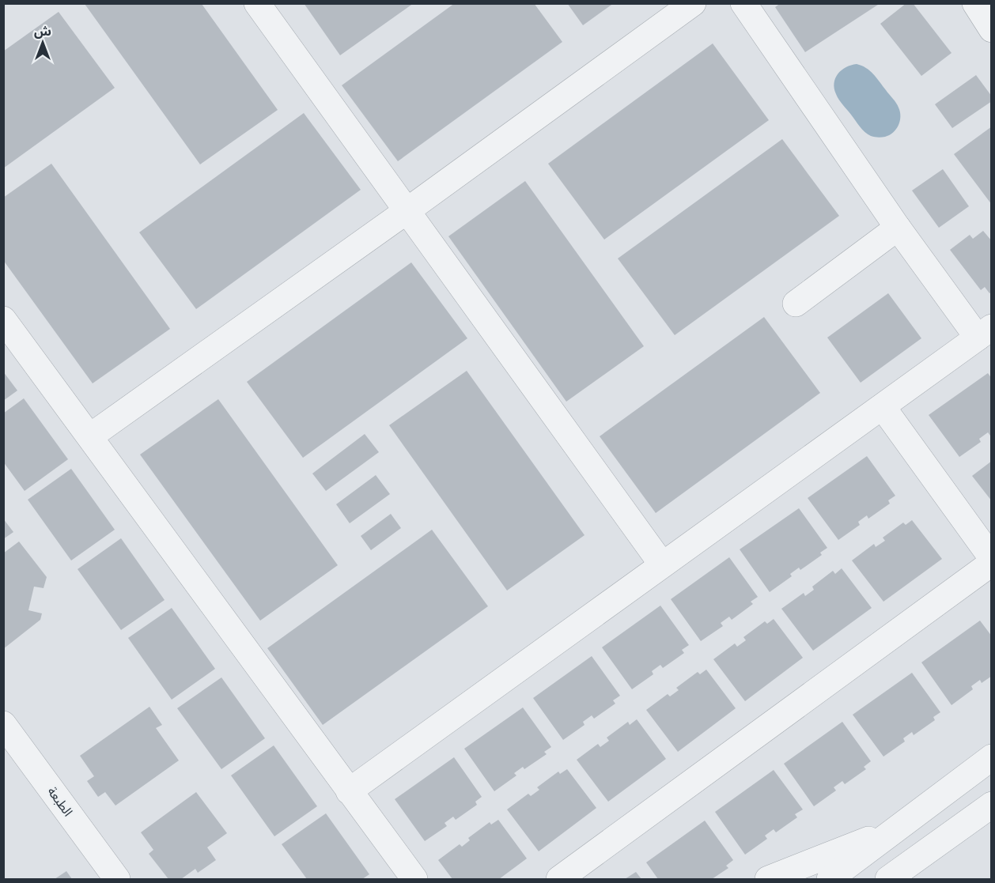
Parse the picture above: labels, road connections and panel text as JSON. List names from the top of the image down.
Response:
{
  "streets": {
    "street": ["الطبعة"]
  },
  "north": "top"
}
